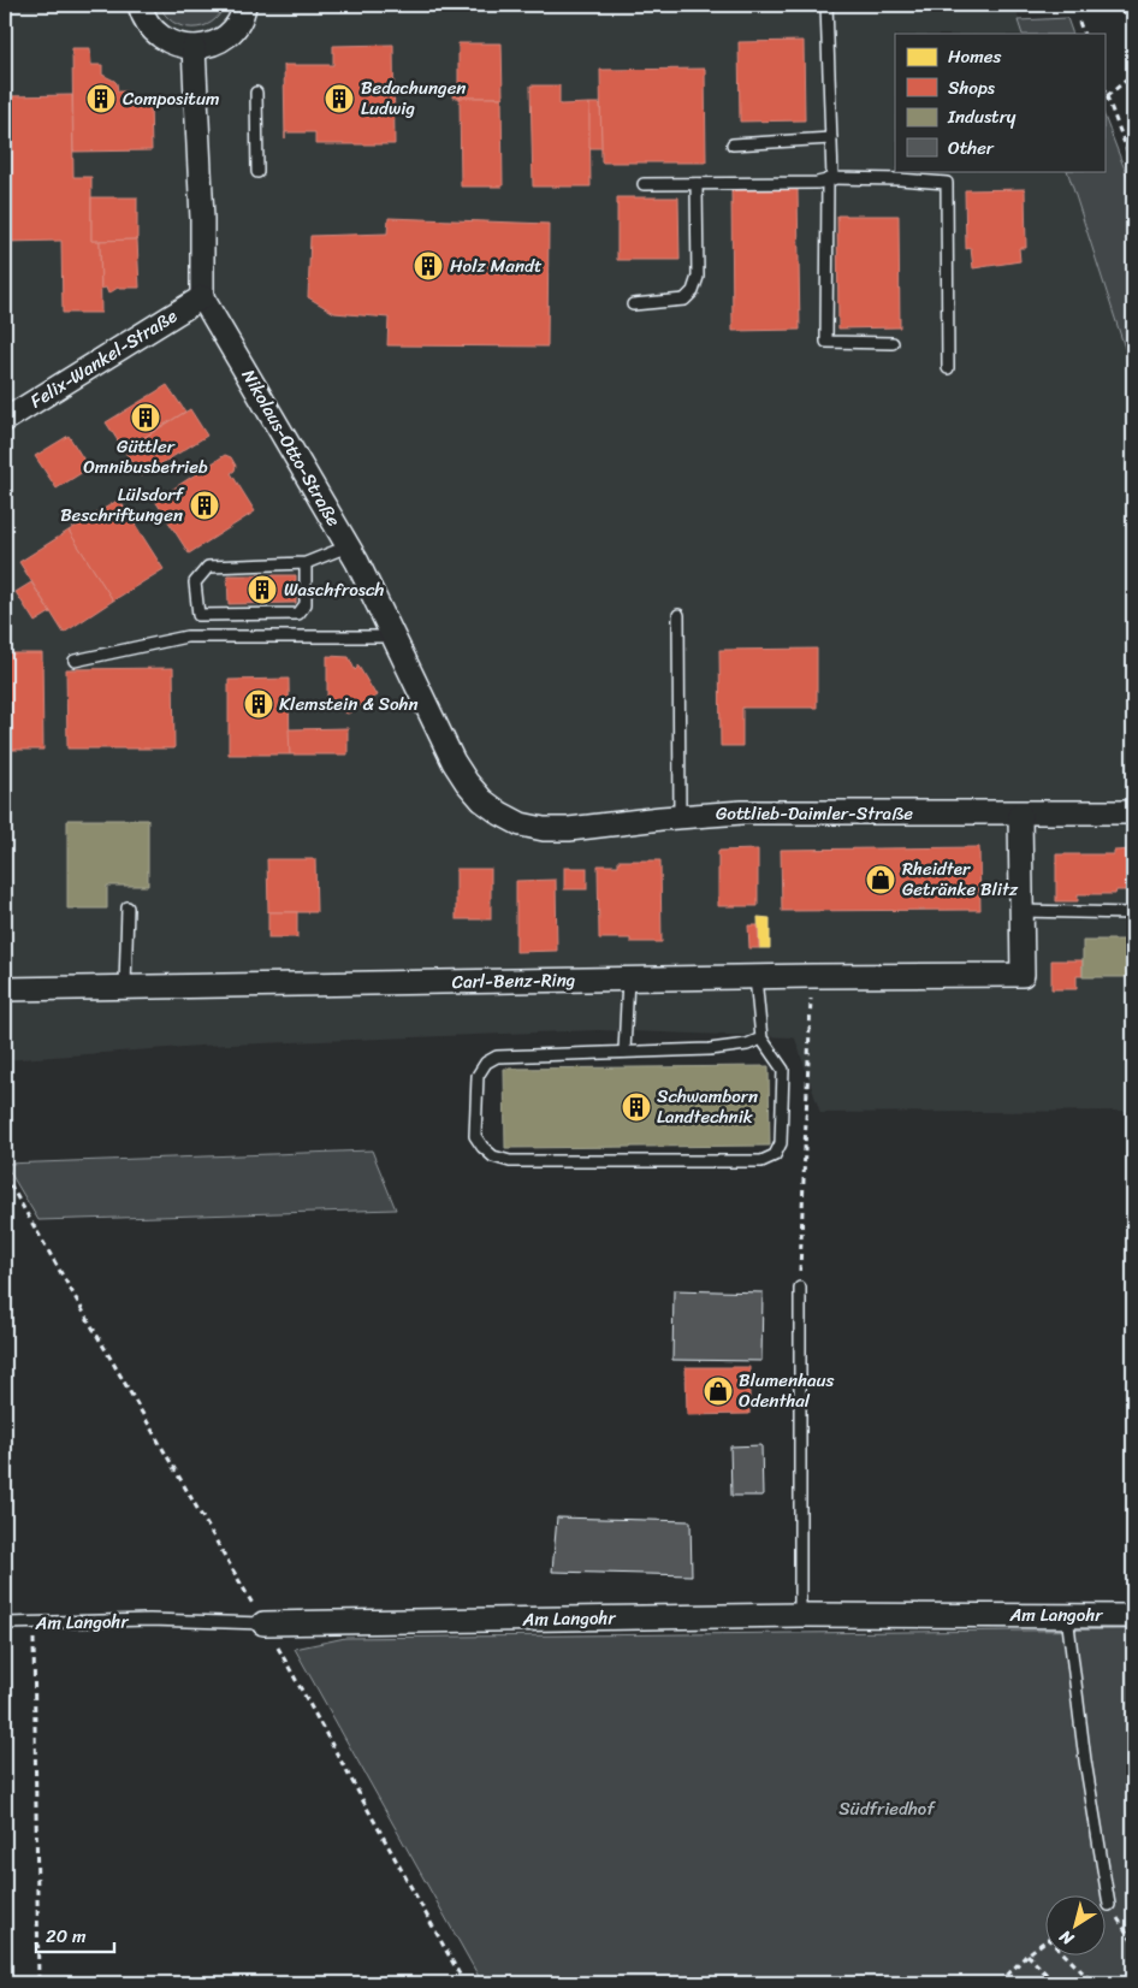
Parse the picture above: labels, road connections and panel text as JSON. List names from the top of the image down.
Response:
{
  "streets": {
    "street": [
      "Felix-Wankel-Straße",
      "Nikolaus-Otto-Straße",
      "Gottlieb-Daimler-Straße",
      "Carl-Benz-Ring",
      "Am Langohr"
    ]
  },
  "crossings": [
    ["Felix-Wankel-Straße", "Nikolaus-Otto-Straße"],
    ["Nikolaus-Otto-Straße", "Gottlieb-Daimler-Straße"]
  ],
  "parks": ["Südfriedhof"],
  "places": {
    "building": [
      "Compositum",
      "Bedachungen Ludwig",
      "Holz Mandt",
      "Güttler Omnibusbetrieb",
      "Lülsdorf Beschriftungen",
      "Waschfrosch",
      "Klemstein & Sohn",
      "Schwamborn Landtechnik"
    ],
    "shop": ["Rheidter Getränke Blitz", "Blumenhaus Odenthal"]
  },
  "legend": [
    "Homes",
    "Shops",
    "Industry",
    "Other"
  ],
  "scale_bar": "20 m",
  "north": "bottom left"
}
